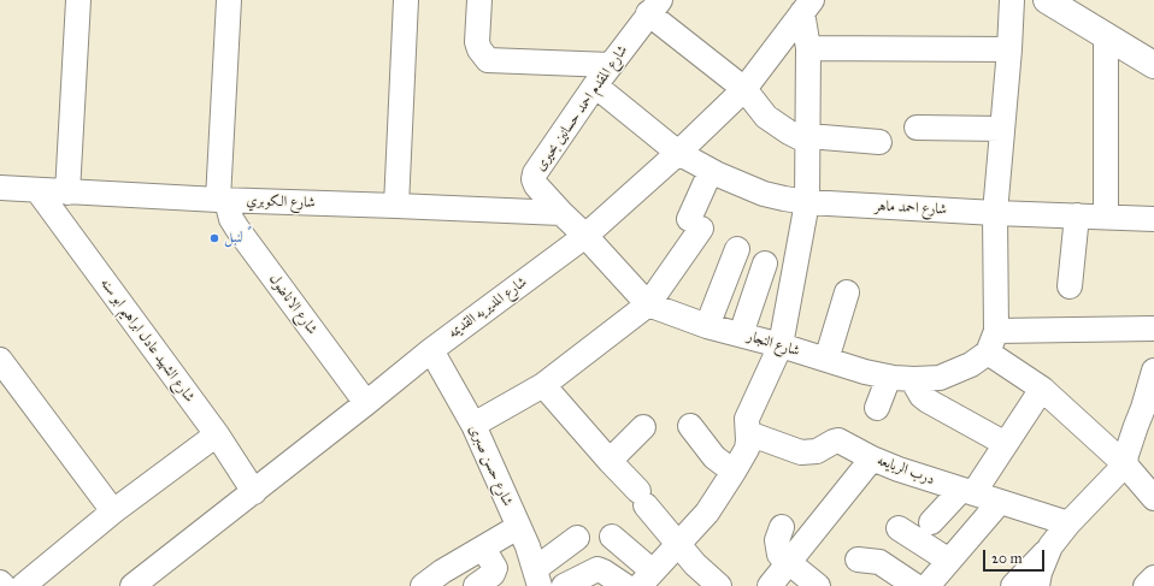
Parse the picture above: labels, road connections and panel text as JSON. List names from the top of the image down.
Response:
{
  "streets": {
    "street": [
      "شارع المقدم احمد حسانين بحيرى",
      "شارع الكوبري",
      "شارع احمد ماهر",
      "شارع الاناضول",
      "شارع المديريه القديمه",
      "شارع الشهيد عادل ابراهيم ابو سنه",
      "شارع النجار",
      "شارع حسن صبرى",
      "درب الربايعه"
    ]
  },
  "crossings": [
    ["شارع المقدم احمد حسانين بحيرى", "شارع الكوبري"],
    ["شارع المقدم احمد حسانين بحيرى", "شارع احمد ماهر"],
    ["شارع المقدم احمد حسانين بحيرى", "شارع المديريه القديمه"],
    ["شارع المقدم احمد حسانين بحيرى", "شارع النجار"],
    ["شارع الكوبري", "شارع الاناضول"],
    ["شارع الكوبري", "شارع الشهيد عادل ابراهيم ابو سنه"],
    ["شارع احمد ماهر", "شارع المديريه القديمه"],
    ["شارع الاناضول", "شارع المديريه القديمه"],
    ["شارع المديريه القديمه", "شارع الشهيد عادل ابراهيم ابو سنه"],
    ["شارع المديريه القديمه", "شارع النجار"],
    ["شارع المديريه القديمه", "شارع حسن صبرى"]
  ],
  "places": ["لنبل ً"],
  "scale_bar": "20 m"
}
